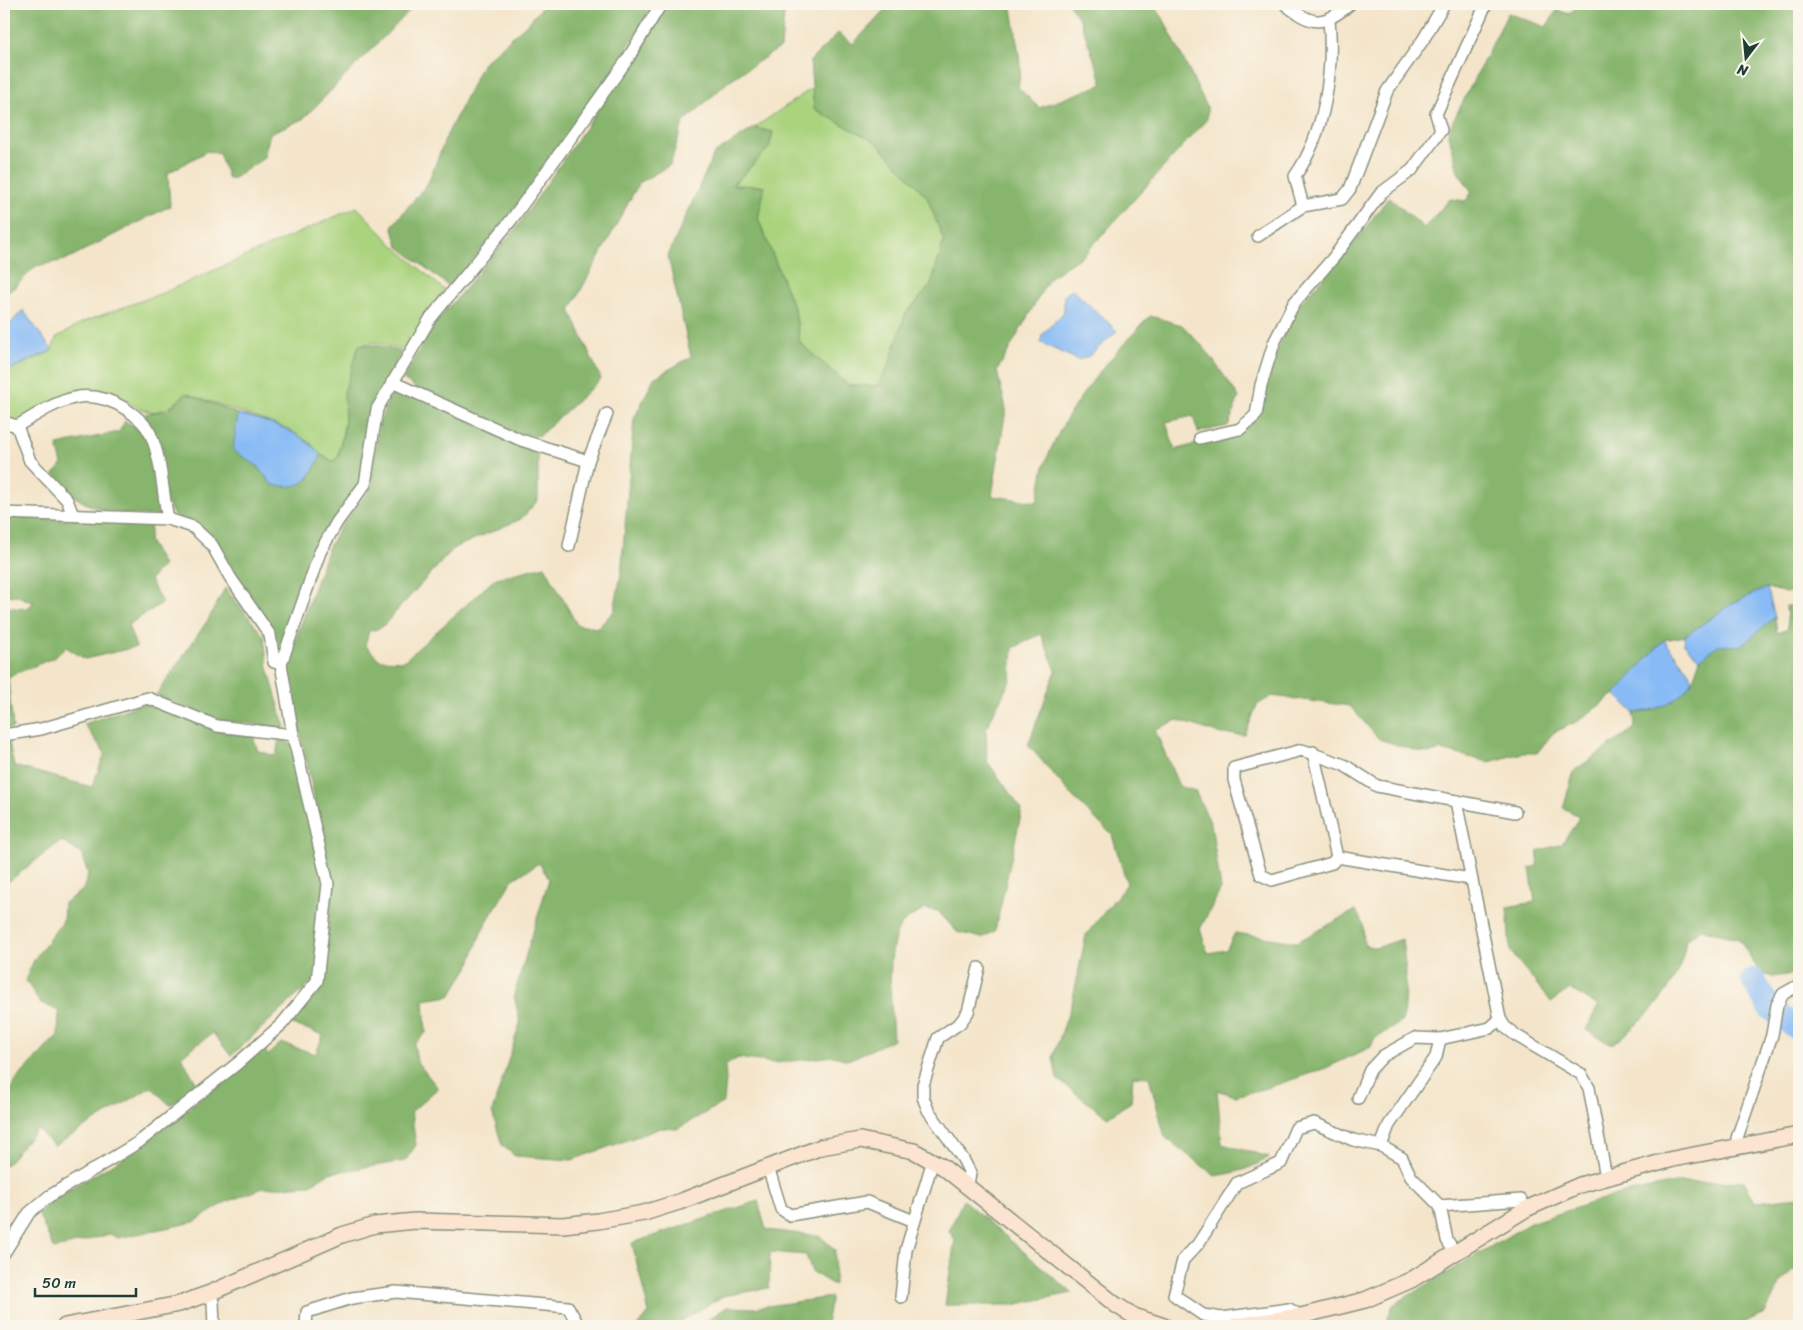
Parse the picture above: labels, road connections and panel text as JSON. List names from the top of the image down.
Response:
{
  "scale_bar": "50 m",
  "north": "bottom"
}
